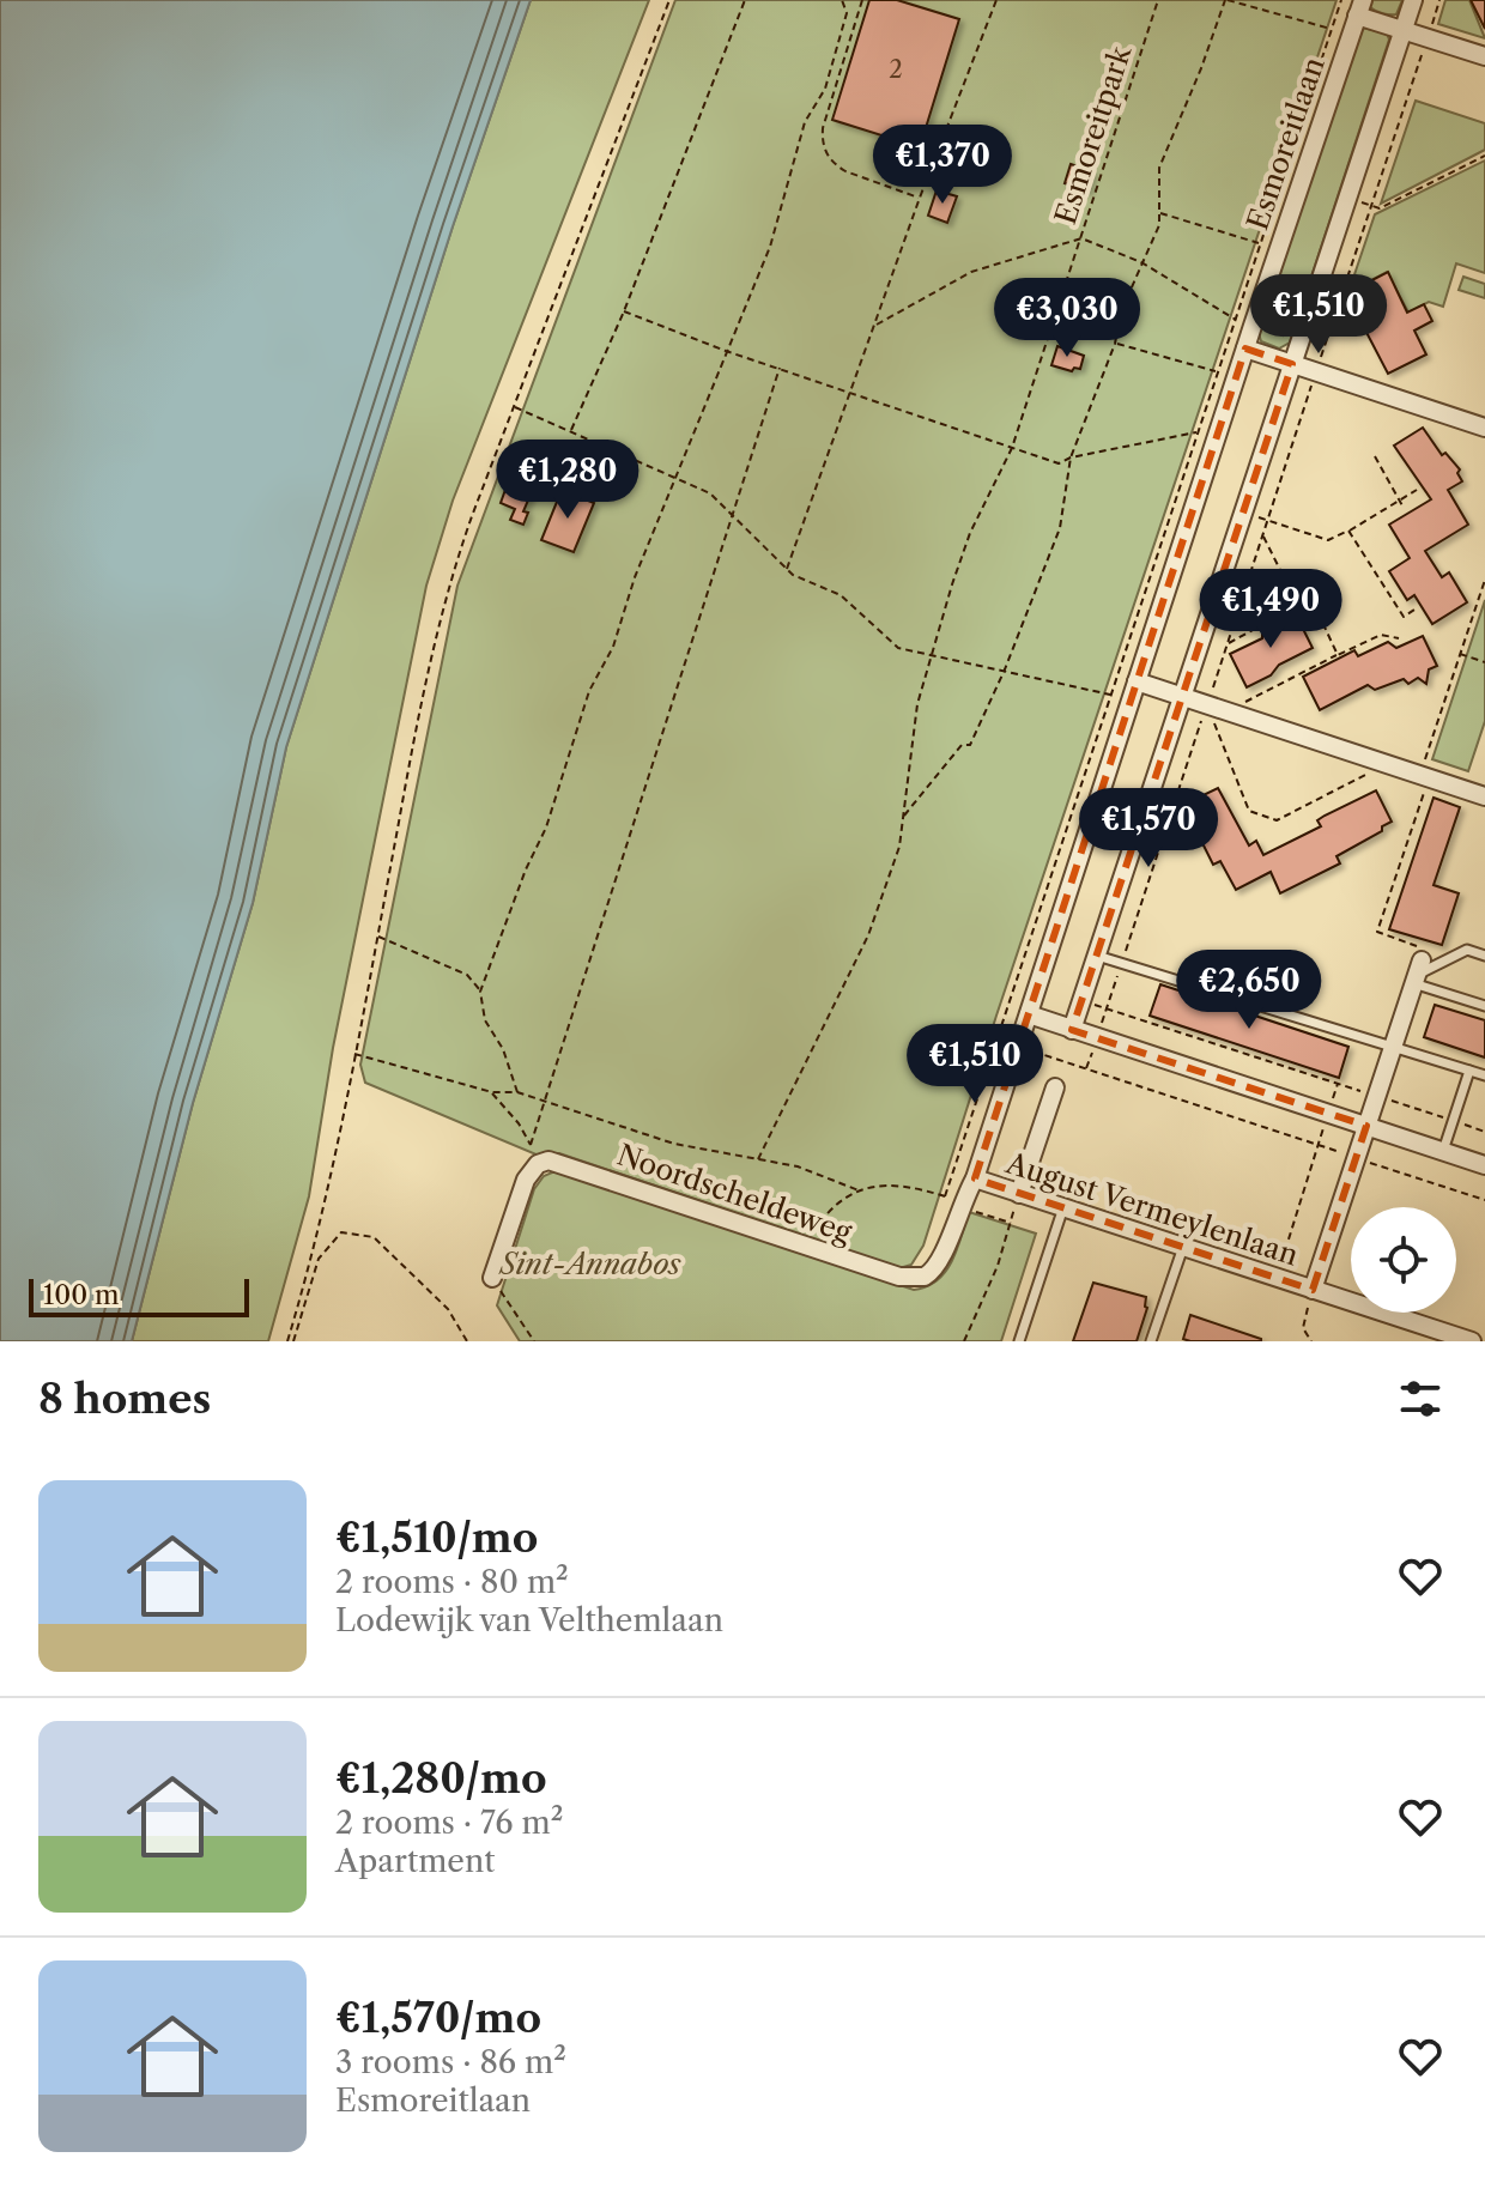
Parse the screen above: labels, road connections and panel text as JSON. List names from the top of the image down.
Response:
{
  "streets": {
    "street": ["Esmoreitlaan", "Noordscheldeweg", "August Vermeylenlaan"],
    "path": ["Esmoreitpark"]
  },
  "crossings": [
    ["Esmoreitlaan", "Noordscheldeweg"],
    ["Esmoreitlaan", "August Vermeylenlaan"],
    ["Noordscheldeweg", "August Vermeylenlaan"]
  ],
  "parks": ["Sint-Annabos"],
  "house_numbers": ["2"],
  "scale_bar": "100 m",
  "page": {
    "price": [
      "€1,370",
      "€1,510",
      "€3,030",
      "€1,280",
      "€1,490",
      "€1,570",
      "€2,650",
      "€1,510"
    ],
    "scale": "100 m",
    "heading": "8 homes",
    "list": [
      {
        "name": "€1,510/mo",
        "note": "2 rooms · 80 m² · Lodewijk van Velthemlaan"
      },
      {
        "name": "€1,280/mo",
        "note": "2 rooms · 76 m² · Apartment"
      },
      {
        "name": "€1,570/mo",
        "note": "3 rooms · 86 m² · Esmoreitlaan"
      }
    ]
  }
}
